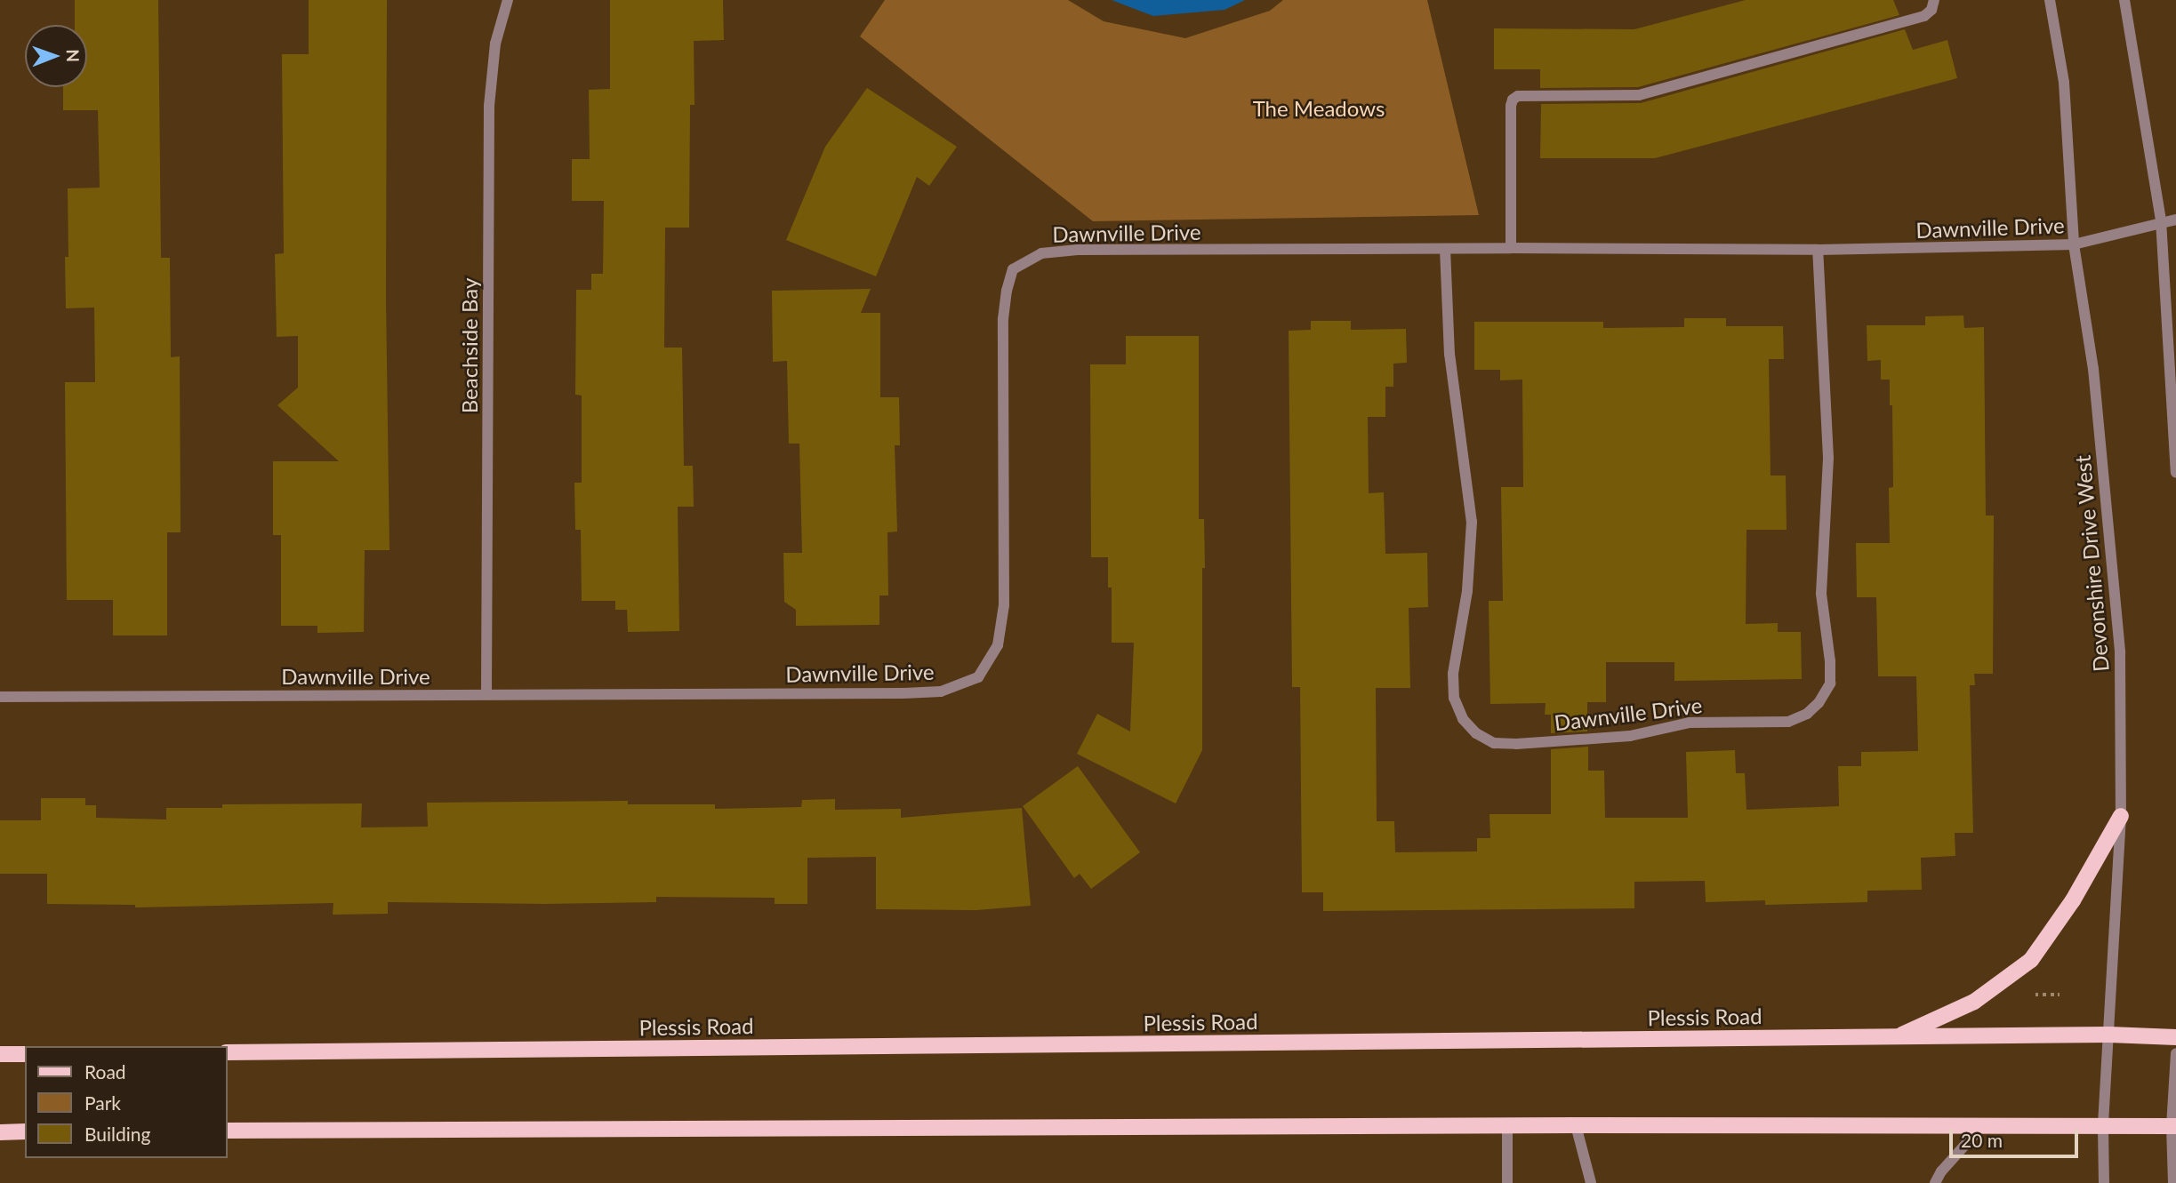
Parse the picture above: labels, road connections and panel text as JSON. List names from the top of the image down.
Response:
{
  "streets": {
    "main road": ["Plessis Road"],
    "street": ["Dawnville Drive", "Beachside Bay", "Devonshire Drive West"]
  },
  "crossings": [
    ["Dawnville Drive", "Beachside Bay"],
    ["Dawnville Drive", "Devonshire Drive West"],
    ["Devonshire Drive West", "Plessis Road"]
  ],
  "parks": ["The Meadows"],
  "legend": ["Road", "Park", "Building"],
  "scale_bar": "20 m",
  "north": "right"
}
